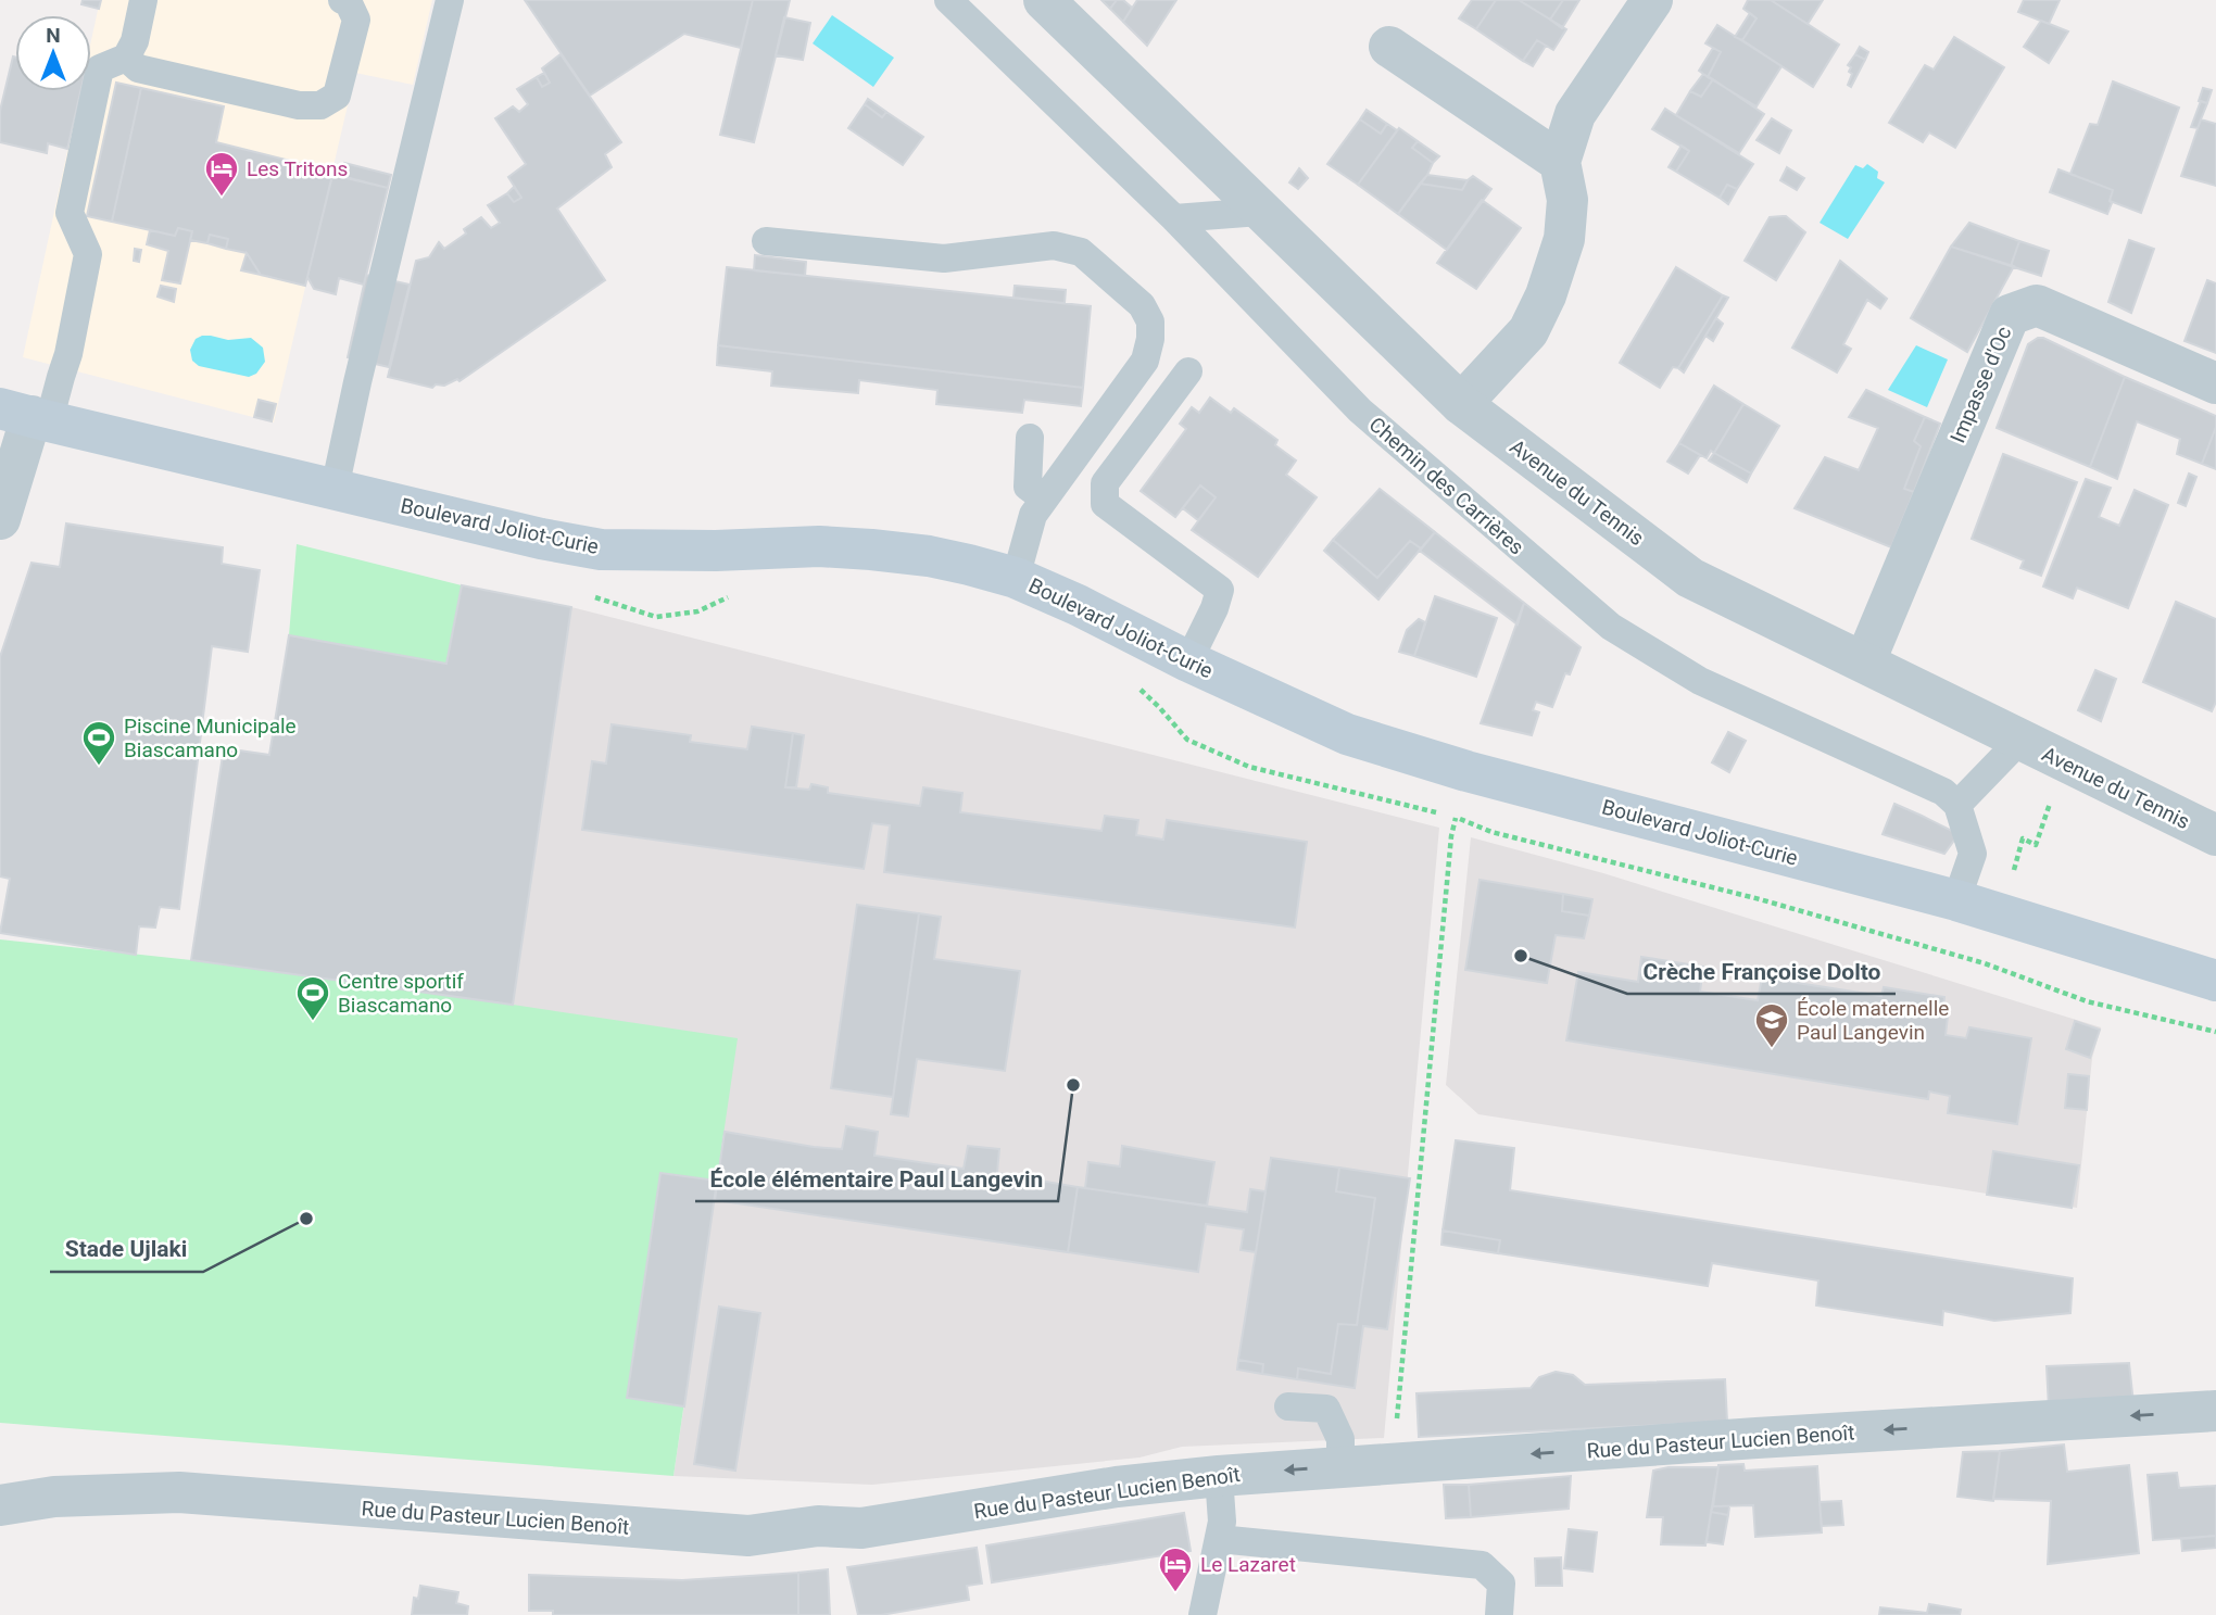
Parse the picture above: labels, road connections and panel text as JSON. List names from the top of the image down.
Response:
{
  "streets": {
    "main road": ["Boulevard Joliot-Curie"],
    "street": ["Impasse d'Oc", "Avenue du Tennis", "Rue du Pasteur Lucien Benoît"],
    "lane": ["Chemin des Carrières"]
  },
  "crossings": [
    ["Impasse d'Oc", "Avenue du Tennis"]
  ],
  "one_way": ["Rue du Pasteur Lucien Benoît"],
  "places": {
    "hotel": ["Les Tritons", "Le Lazaret"],
    "sports": ["Piscine Municipale Biascamano", "Centre sportif Biascamano"],
    "other": ["Crèche Françoise Dolto", "École élémentaire Paul Langevin", "Stade Ujlaki"],
    "school or university": ["École maternelle Paul Langevin"]
  },
  "north": "top"
}
